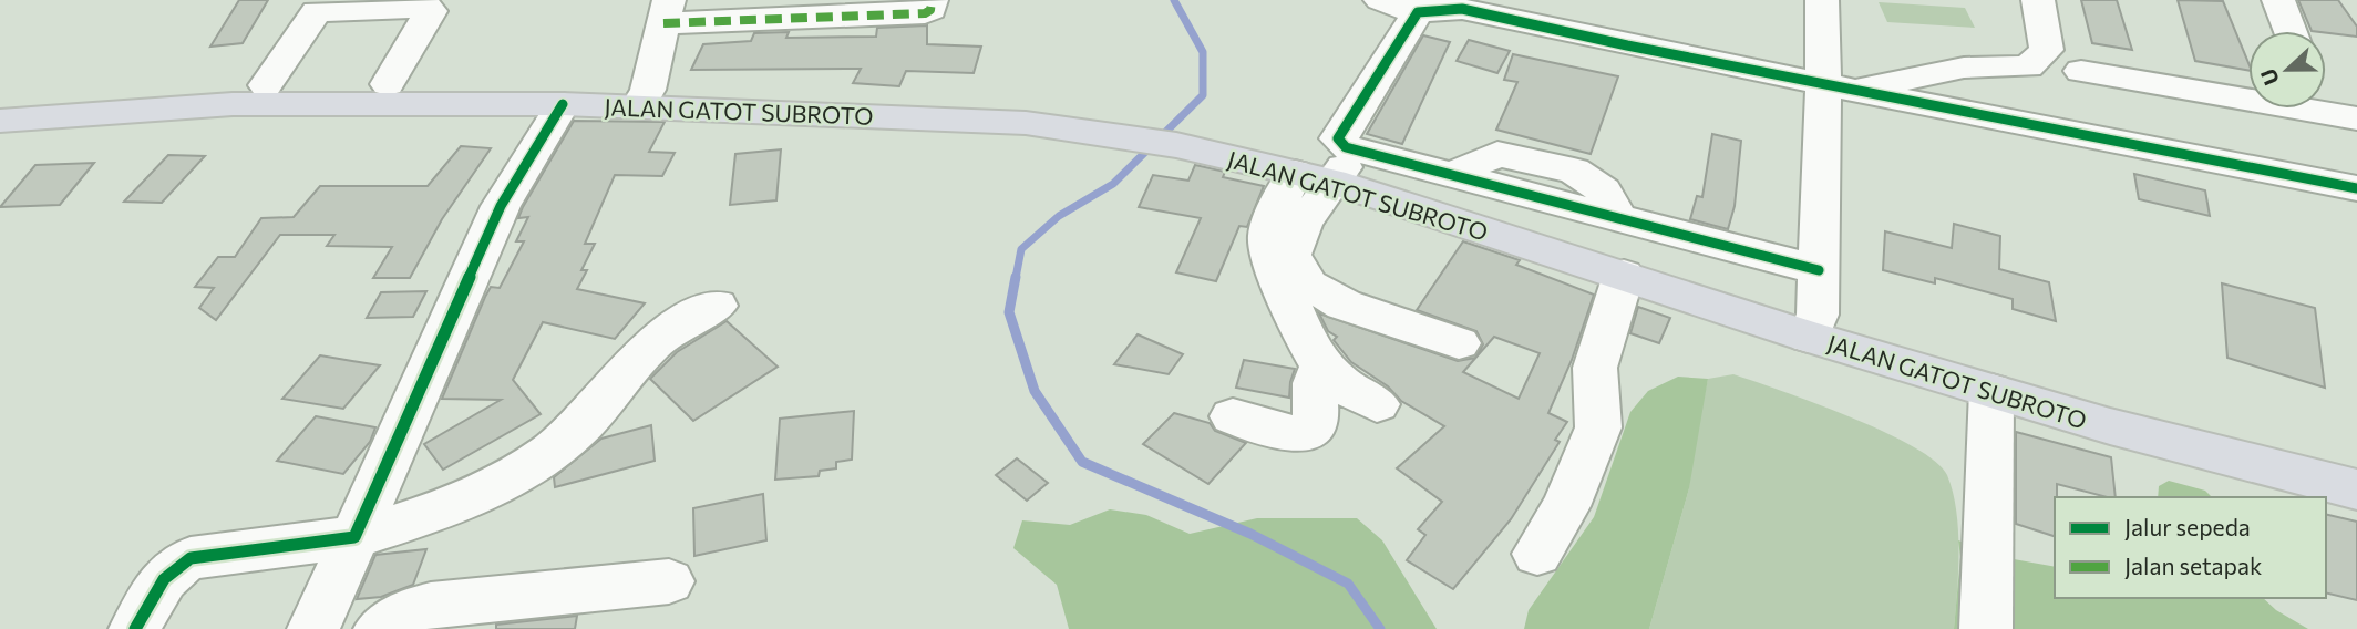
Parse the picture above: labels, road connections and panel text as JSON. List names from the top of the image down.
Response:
{
  "streets": {
    "highway": ["JALAN GATOT SUBROTO"]
  },
  "legend": ["Jalur sepeda", "Jalan setapak"],
  "north": "left"
}
